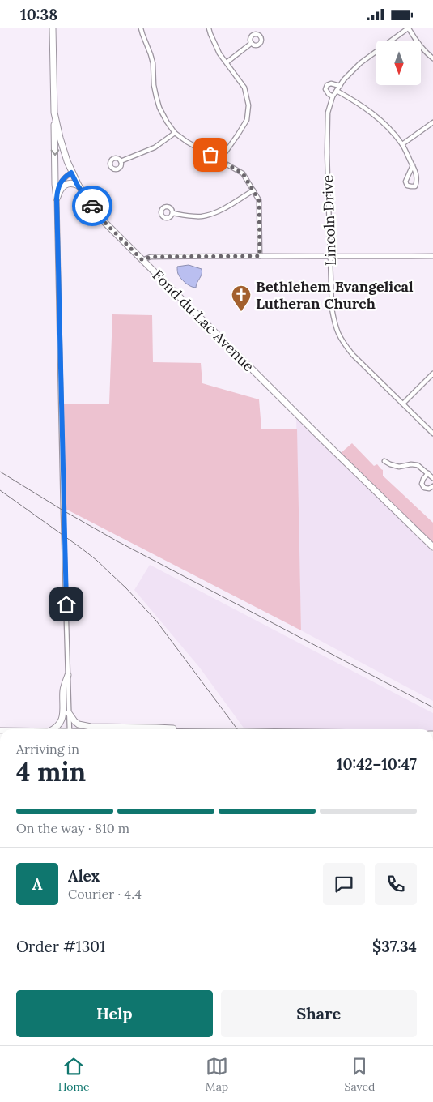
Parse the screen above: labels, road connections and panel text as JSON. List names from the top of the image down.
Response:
{
  "streets": {
    "main road": ["Fond du Lac Avenue"],
    "street": ["Lincoln Drive"]
  },
  "places": {
    "church": ["Bethlehem Evangelical Lutheran Church"]
  },
  "north": "bottom",
  "page": {
    "status": "10:38",
    "heading": ["4 min", "Arriving in", "10:42–10:47"],
    "panel": [
      "Alex",
      "Courier · 4.4",
      "Order #1301",
      "$37.34"
    ],
    "bar": "On the way · 810 m",
    "round": "A",
    "buttons": ["Help", "Share"],
    "tabs": ["Home", "Map", "Saved"]
  }
}
